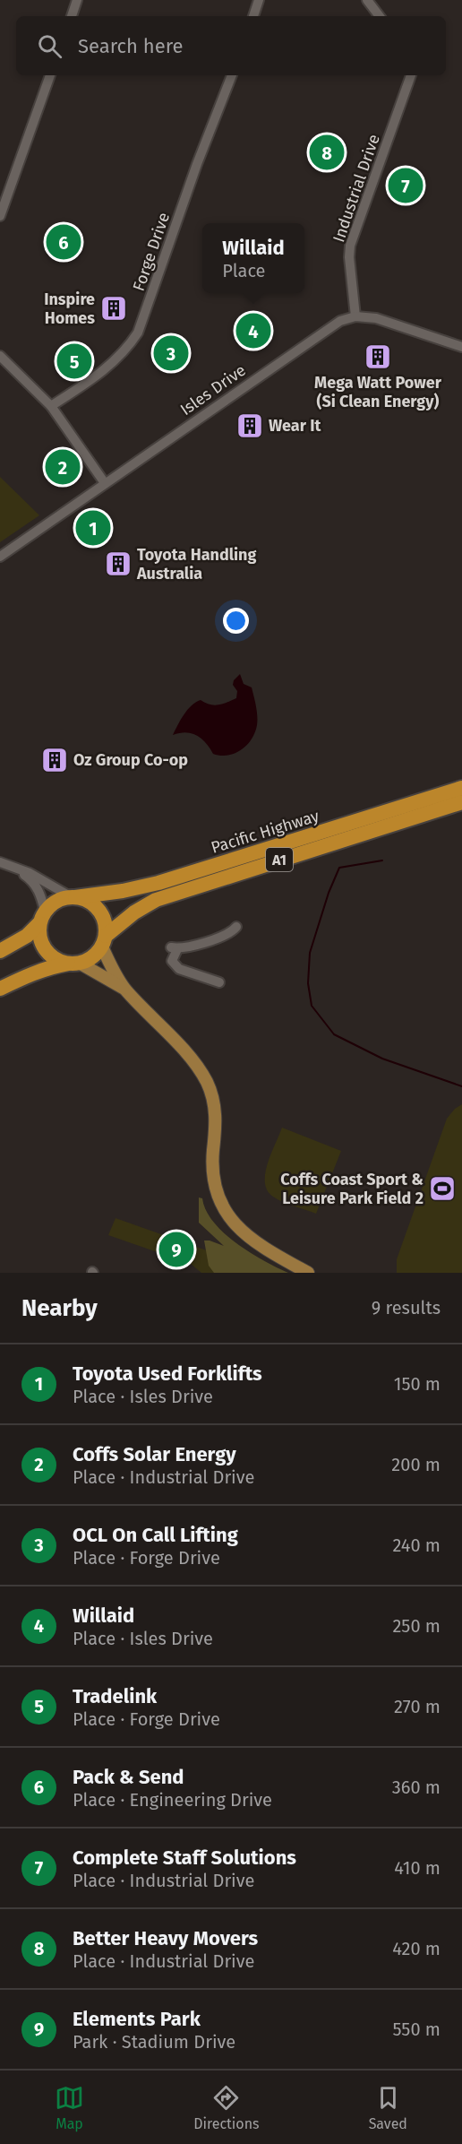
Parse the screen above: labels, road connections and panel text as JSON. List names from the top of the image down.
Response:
{
  "streets": {
    "highway": ["Pacific Highway", "A1"],
    "street": ["Industrial Drive", "Forge Drive", "Isles Drive"]
  },
  "crossings": [
    ["Industrial Drive", "Isles Drive"],
    ["Pacific Highway", "A1"]
  ],
  "places": {
    "building": [
      "Inspire Homes",
      "Mega Watt Power (Si Clean Energy)",
      "Wear It",
      "Toyota Handling Australia",
      "Oz Group Co-op"
    ],
    "sports": ["Coffs Coast Sport & Leisure Park Field 2"]
  },
  "page": {
    "search": "Search here",
    "pins": [
      "8",
      "7",
      "6",
      "4",
      "3",
      "5",
      "2",
      "1",
      "9"
    ],
    "popup": ["Willaid", "Place"],
    "heading": ["Nearby", "9 results"],
    "list": [
      {
        "mark": "1",
        "name": "Toyota Used Forklifts",
        "note": "Place · Isles Drive",
        "value": "150 m"
      },
      {
        "mark": "2",
        "name": "Coffs Solar Energy",
        "note": "Place · Industrial Drive",
        "value": "200 m"
      },
      {
        "mark": "3",
        "name": "OCL On Call Lifting",
        "note": "Place · Forge Drive",
        "value": "240 m"
      },
      {
        "mark": "4",
        "name": "Willaid",
        "note": "Place · Isles Drive",
        "value": "250 m"
      },
      {
        "mark": "5",
        "name": "Tradelink",
        "note": "Place · Forge Drive",
        "value": "270 m"
      },
      {
        "mark": "6",
        "name": "Pack & Send",
        "note": "Place · Engineering Drive",
        "value": "360 m"
      },
      {
        "mark": "7",
        "name": "Complete Staff Solutions",
        "note": "Place · Industrial Drive",
        "value": "410 m"
      },
      {
        "mark": "8",
        "name": "Better Heavy Movers",
        "note": "Place · Industrial Drive",
        "value": "420 m"
      },
      {
        "mark": "9",
        "name": "Elements Park",
        "note": "Park · Stadium Drive",
        "value": "550 m"
      }
    ],
    "nav": ["Map", "Directions", "Saved"]
  }
}
